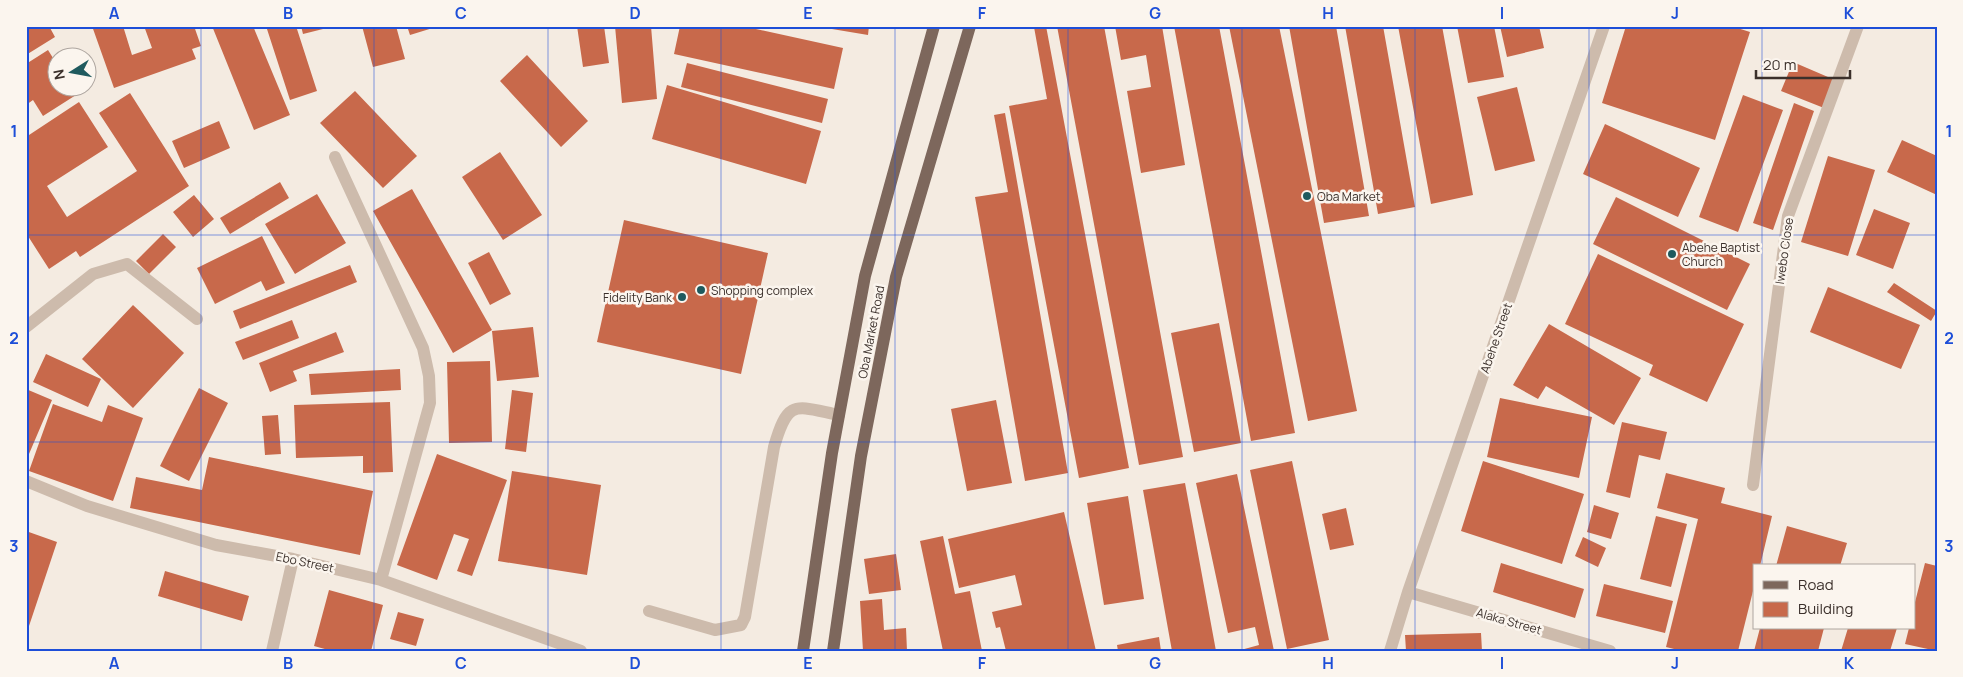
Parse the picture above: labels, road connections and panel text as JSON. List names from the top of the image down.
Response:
{
  "streets": {
    "main road": ["Oba Market Road"],
    "street": [
      "Iwebo Close",
      "Abehe Street",
      "Ebo Street",
      "Alaka Street"
    ]
  },
  "crossings": [
    ["Abehe Street", "Alaka Street"]
  ],
  "places": [
    "Oba Market",
    "Abehe Baptist Church",
    "Shopping complex",
    "Fidelity Bank"
  ],
  "legend": ["Road", "Building"],
  "scale_bar": "20 m",
  "north": "left",
  "grid": {
    "columns": [
      "A",
      "B",
      "C",
      "D",
      "E",
      "F",
      "G",
      "H",
      "I",
      "J",
      "K"
    ],
    "rows": ["1", "2", "3"]
  }
}
